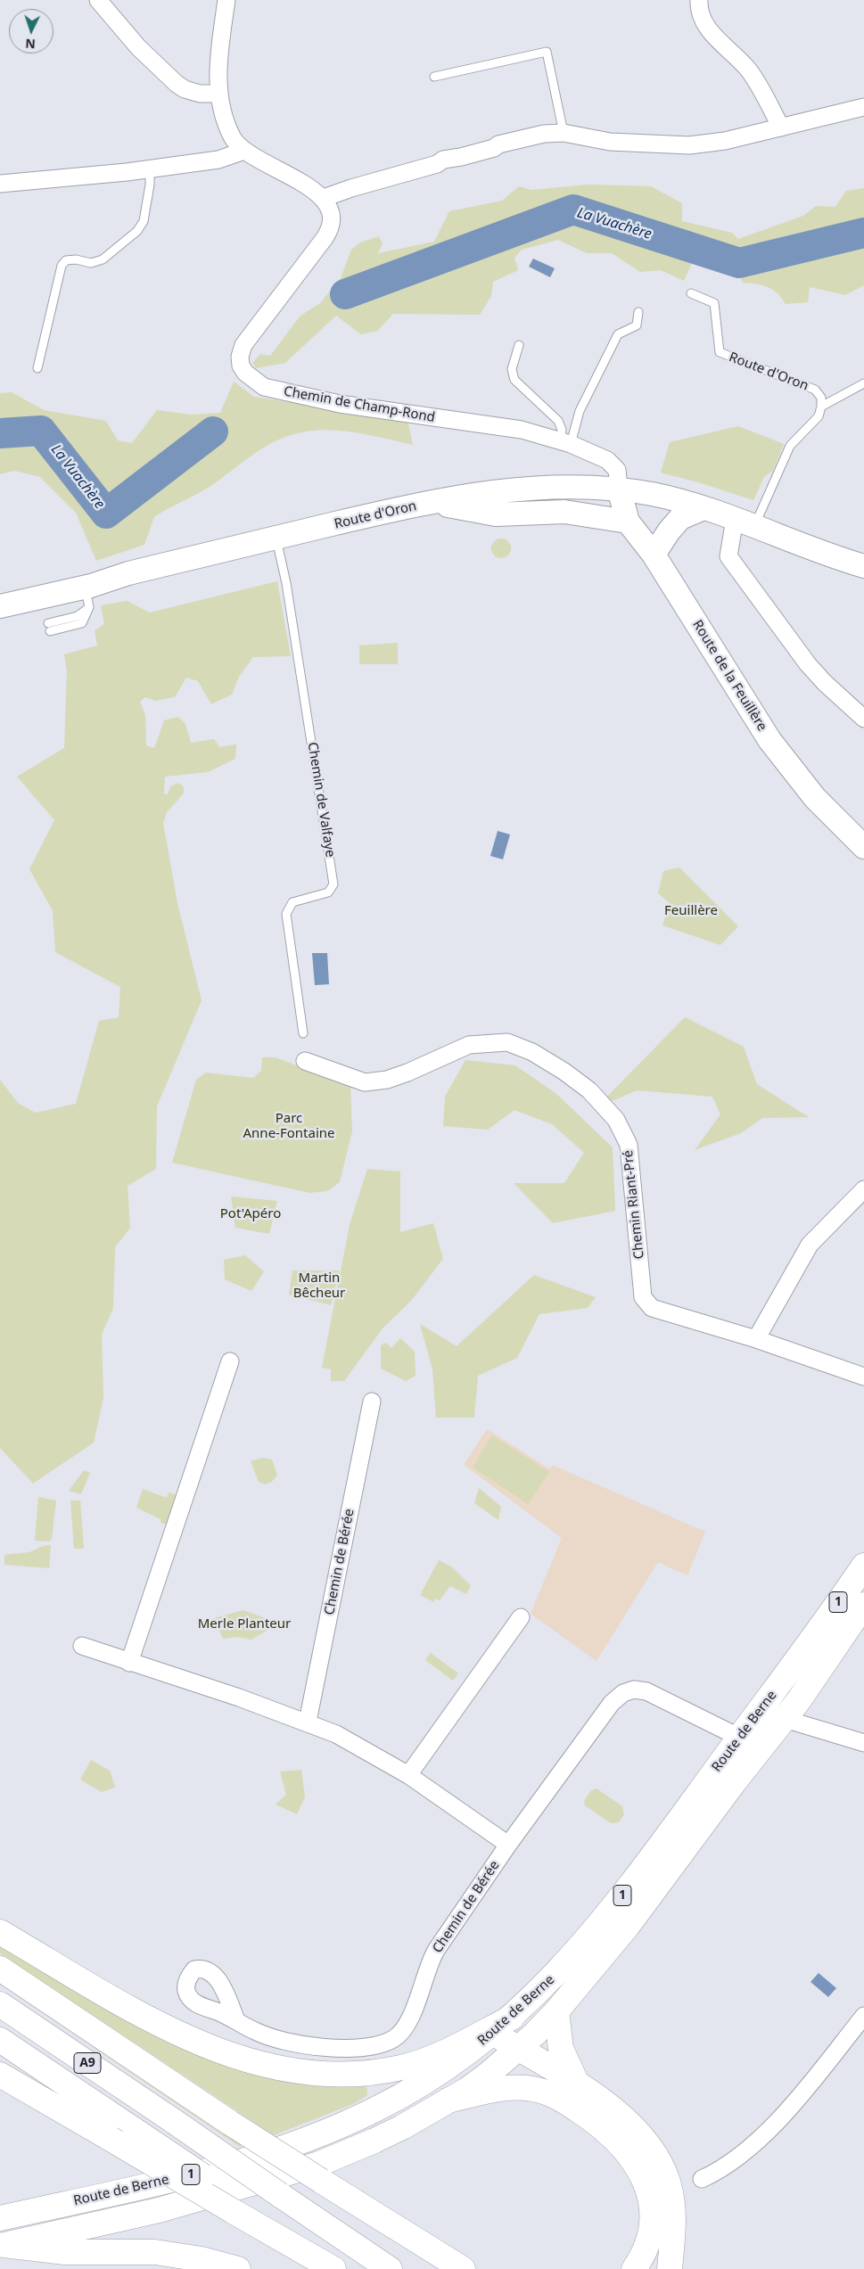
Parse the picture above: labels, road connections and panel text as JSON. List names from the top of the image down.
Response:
{
  "streets": {
    "main road": [
      "Route d'Oron",
      "Route de la Feuillère",
      "1",
      "Route de Berne",
      "A9"
    ],
    "street": ["Chemin de Champ-Rond", "Chemin Riant-Pré", "Chemin de Bérée"],
    "lane": ["Chemin de Valfaye"]
  },
  "crossings": [
    ["Route d'Oron", "Chemin de Champ-Rond"],
    ["Route d'Oron", "Route de la Feuillère"],
    ["Route d'Oron", "Chemin de Valfaye"],
    ["Chemin de Champ-Rond", "Route de la Feuillère"],
    ["Chemin de Bérée", "Route de Berne"]
  ],
  "water": ["La Vuachère"],
  "parks": [
    "Feuillère",
    "Parc Anne-Fontaine",
    "Pot'Apéro",
    "Martin Bêcheur",
    "Merle Planteur"
  ],
  "north": "bottom"
}
